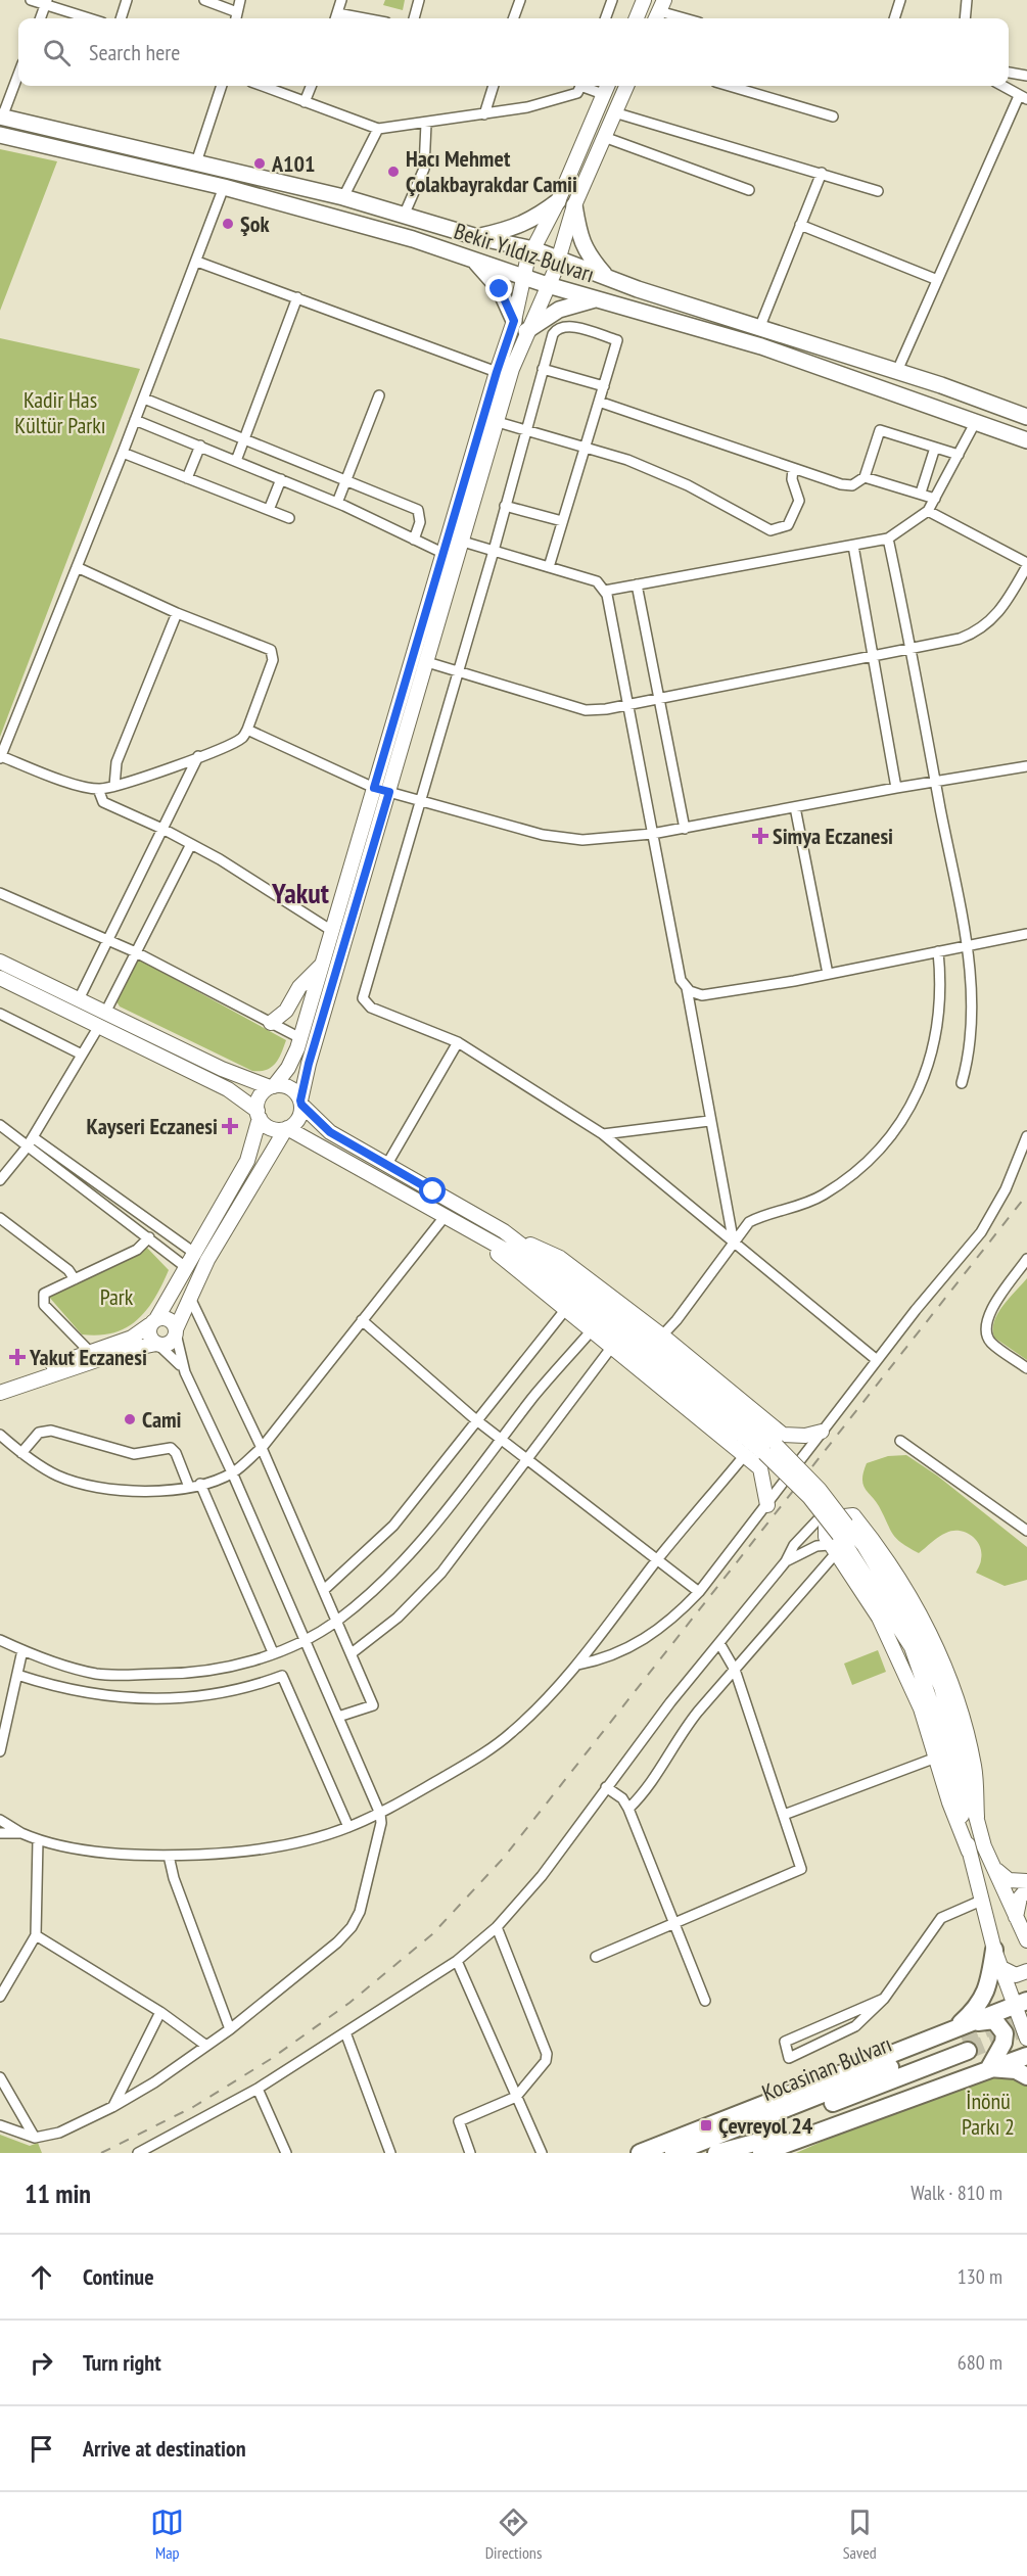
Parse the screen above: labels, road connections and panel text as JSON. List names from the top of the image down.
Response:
{
  "streets": {
    "highway": ["Kocasinan Bulvarı"],
    "main road": ["Bekir Yıldız Bulvarı"]
  },
  "districts": ["Yakut"],
  "parks": ["Kadir Has Kültür Parkı", "Park", "İnönü Parkı 2"],
  "places": {
    "other": [
      "A101",
      "Hacı Mehmet Çolakbayrakdar Camii",
      "Şok",
      "Cami"
    ],
    "health": ["Simya Eczanesi", "Kayseri Eczanesi", "Yakut Eczanesi"],
    "transit": ["Çevreyol 24"]
  },
  "page": {
    "search": "Search here",
    "heading": ["11 min", "Walk · 810 m"],
    "list": [
      ["Continue", "130 m"],
      ["Turn right", "680 m"],
      "Arrive at destination"
    ],
    "nav": ["Map", "Directions", "Saved"]
  }
}
